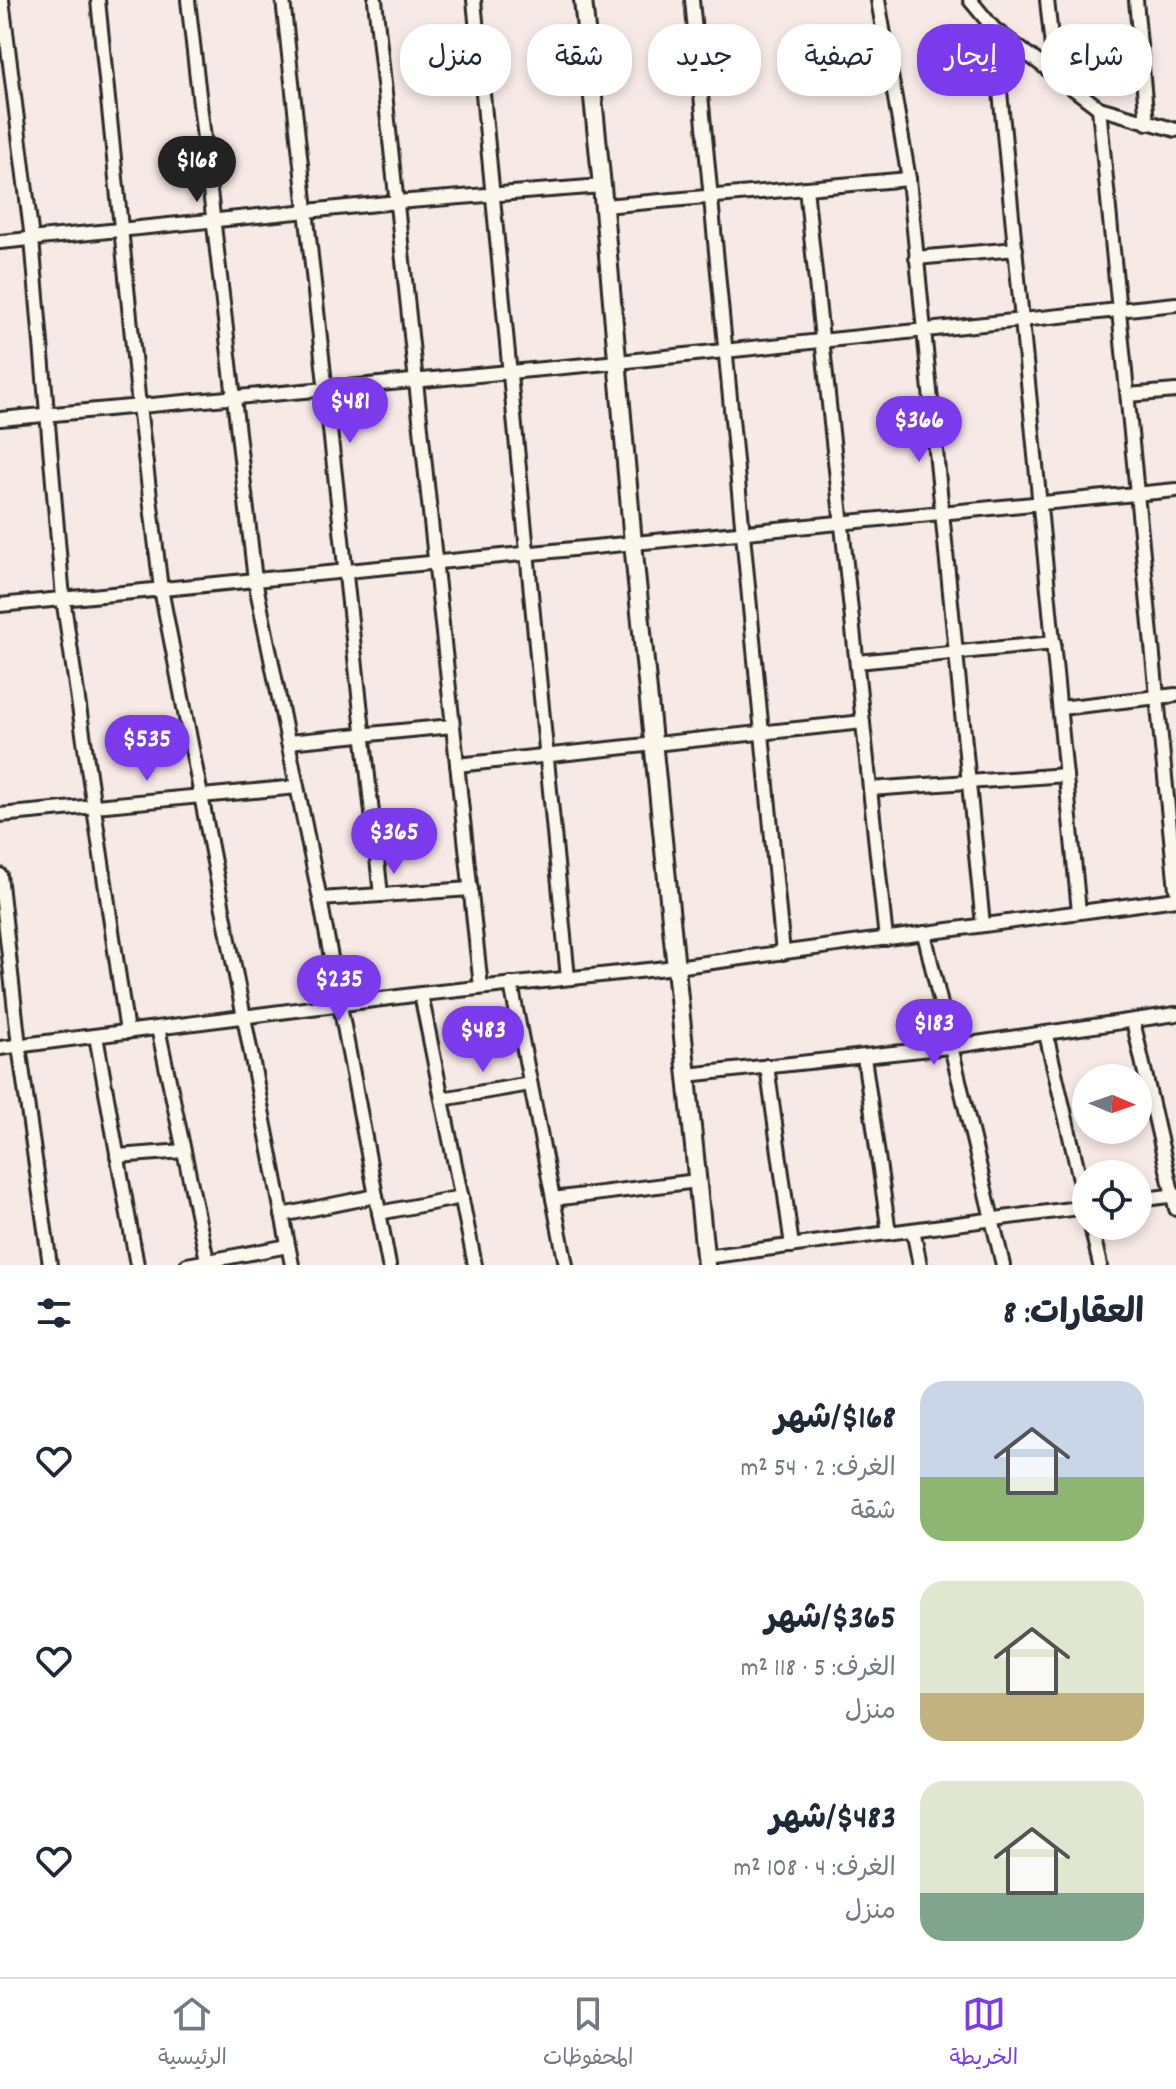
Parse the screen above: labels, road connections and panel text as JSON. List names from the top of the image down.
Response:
{
  "north": "right",
  "page": {
    "chip": [
      "شراء",
      "إيجار",
      "تصفية",
      "جديد",
      "شقة",
      "منزل"
    ],
    "price": [
      "$168",
      "$481",
      "$366",
      "$535",
      "$365",
      "$235",
      "$183",
      "$483"
    ],
    "heading": "العقارات: 8",
    "list": [
      {
        "name": "$168/شهر",
        "note": "الغرف: 2 · 54 m² · شقة"
      },
      {
        "name": "$365/شهر",
        "note": "الغرف: 5 · 118 m² · منزل"
      },
      {
        "name": "$483/شهر",
        "note": "الغرف: 4 · 108 m² · منزل"
      }
    ],
    "tabs": ["الخريطة", "المحفوظات", "الرئيسية"]
  }
}
